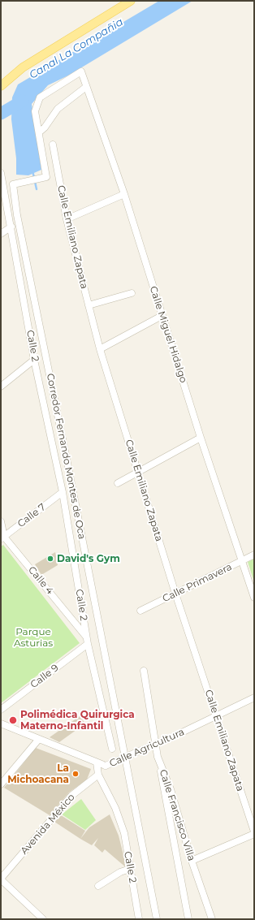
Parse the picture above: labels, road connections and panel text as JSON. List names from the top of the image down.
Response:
{
  "streets": {
    "street": [
      "Calle Emiliano Zapata",
      "Calle Miguel Hidalgo",
      "Calle 2",
      "Corredor Fernando Montes de Oca",
      "Calle 7",
      "Calle 4",
      "Calle Primavera",
      "Calle 9",
      "Calle Agricultura",
      "Calle Francisco Villa",
      "Avenida México"
    ]
  },
  "crossings": [
    ["Calle Emiliano Zapata", "Calle Primavera"],
    ["Calle Emiliano Zapata", "Calle Agricultura"],
    ["Calle Miguel Hidalgo", "Corredor Fernando Montes de Oca"],
    ["Calle Miguel Hidalgo", "Calle Primavera"],
    ["Calle 2", "Calle 7"],
    ["Calle 2", "Calle 4"],
    ["Calle 2", "Calle 9"],
    ["Calle 2", "Calle Agricultura"],
    ["Calle 2", "Avenida México"],
    ["Calle 7", "Calle 4"]
  ],
  "water": ["Canal La Compañia"],
  "parks": ["Parque Asturias"],
  "places": ["David's Gym", "Polimédica Quirurgica Materno-Infantil", "La Michoacana"]
}
